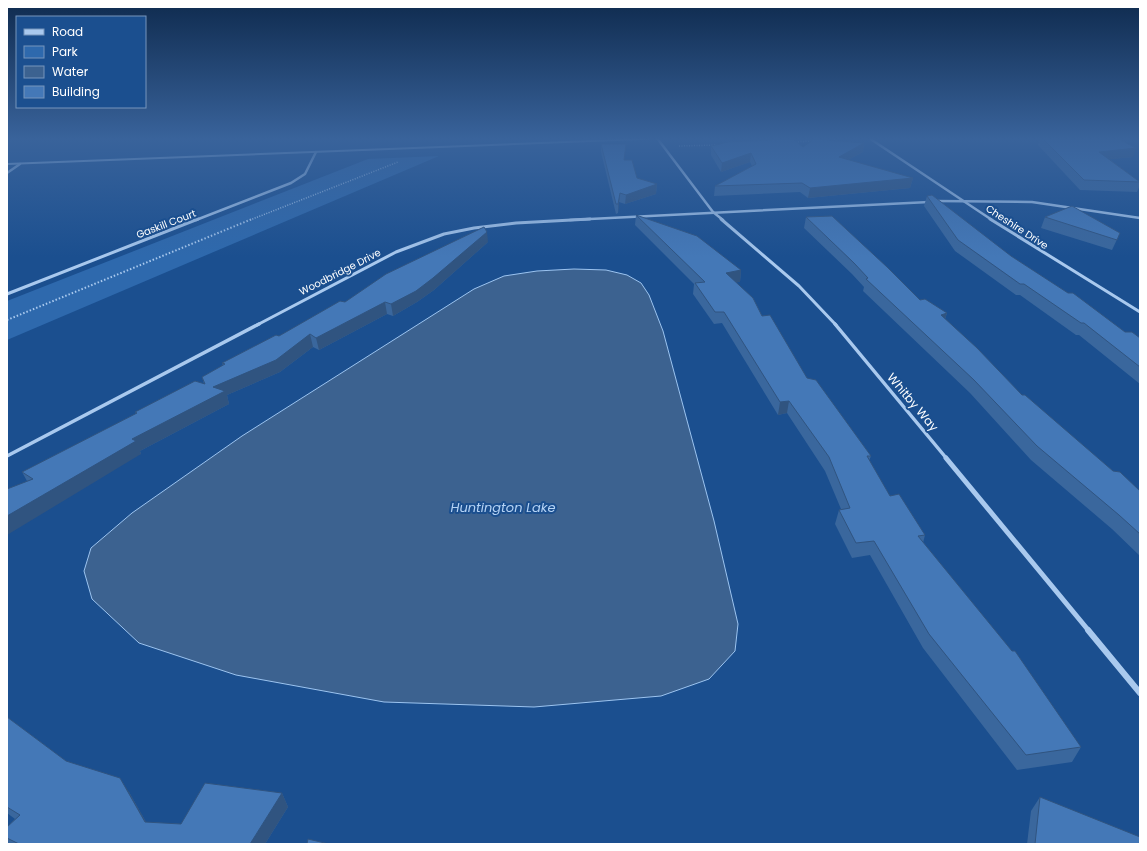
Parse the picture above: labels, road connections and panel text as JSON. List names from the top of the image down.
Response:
{
  "streets": {
    "street": [
      "Gaskill Court",
      "Cheshire Drive",
      "Woodbridge Drive",
      "Whitby Way"
    ]
  },
  "crossings": [
    ["Cheshire Drive", "Woodbridge Drive"],
    ["Woodbridge Drive", "Whitby Way"]
  ],
  "water": ["Huntington Lake"],
  "legend": [
    "Road",
    "Park",
    "Water",
    "Building"
  ]
}
